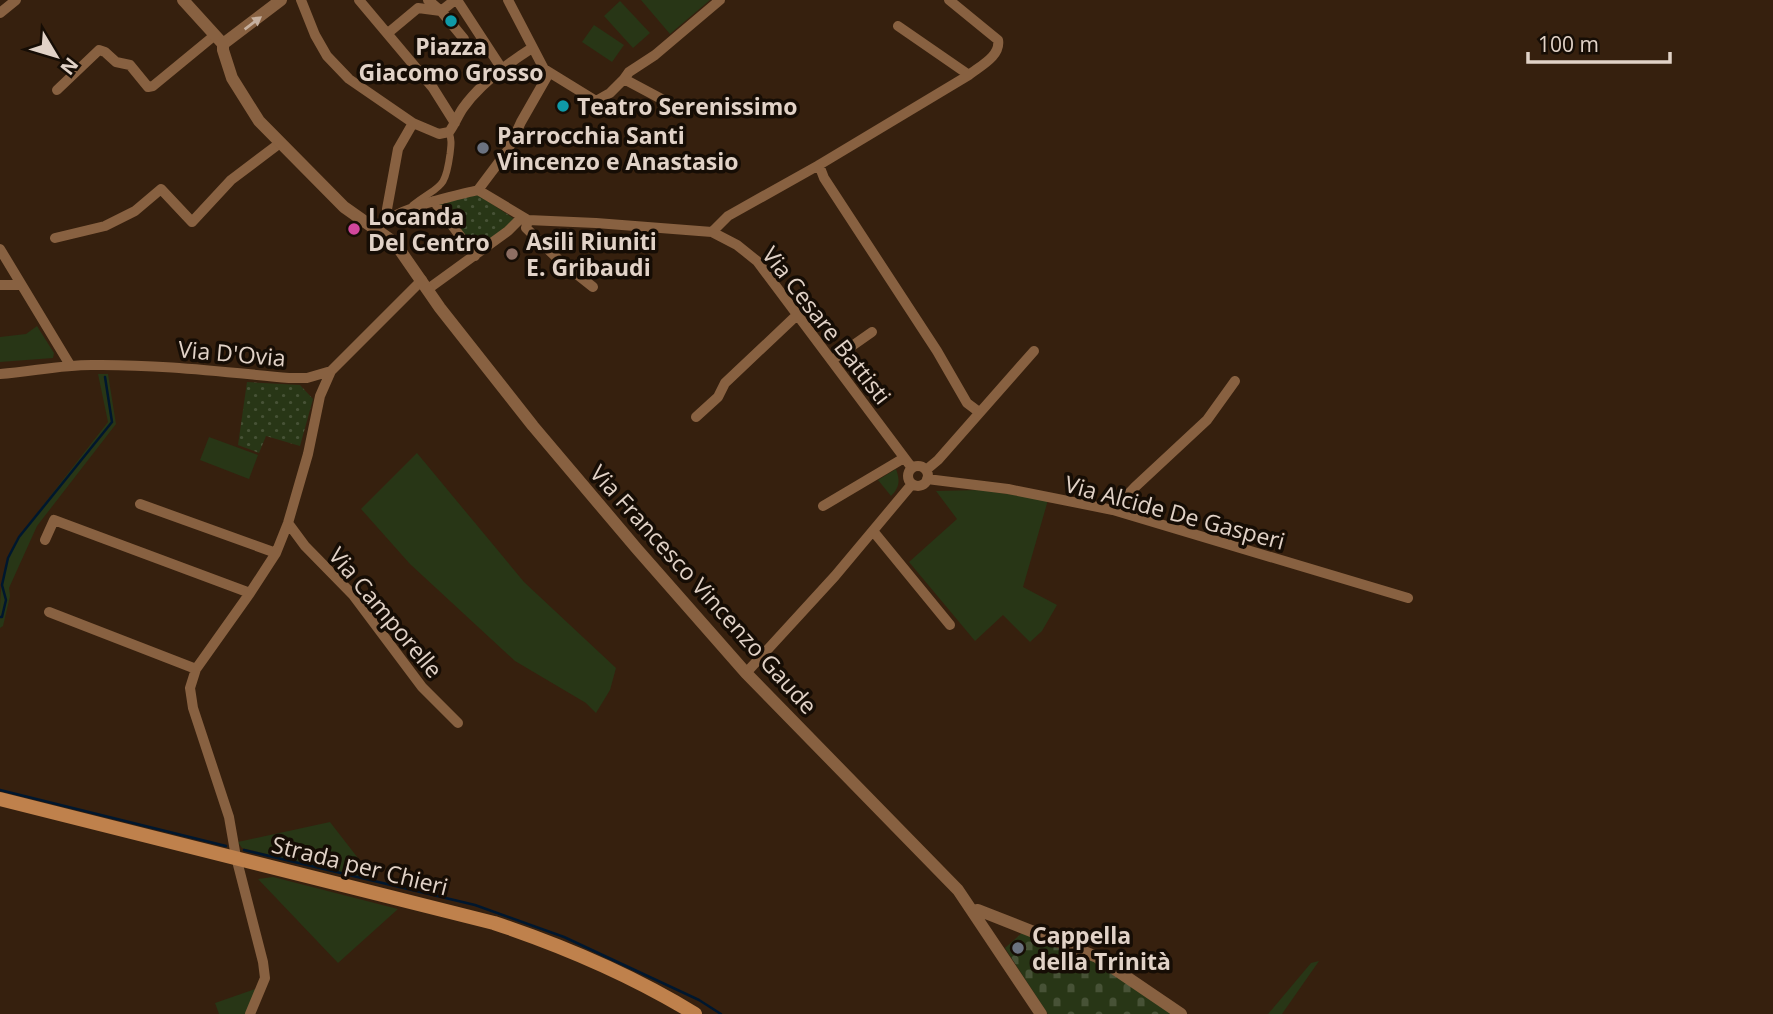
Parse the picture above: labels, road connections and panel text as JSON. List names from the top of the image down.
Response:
{
  "streets": {
    "main road": ["Strada per Chieri"],
    "street": [
      "Via Cesare Battisti",
      "Via D'Ovia",
      "Via Alcide De Gasperi",
      "Via Francesco Vincenzo Gaude",
      "Via Camporelle"
    ]
  },
  "crossings": [
    ["Via Cesare Battisti", "Via Alcide De Gasperi"]
  ],
  "places": [
    "Piazza Giacomo Grosso",
    "Teatro Serenissimo",
    "Parrocchia Santi Vincenzo e Anastasio",
    "Locanda Del Centro",
    "Asili Riuniti E. Gribaudi",
    "Cappella della Trinità"
  ],
  "scale_bar": "100 m",
  "north": "bottom right"
}
